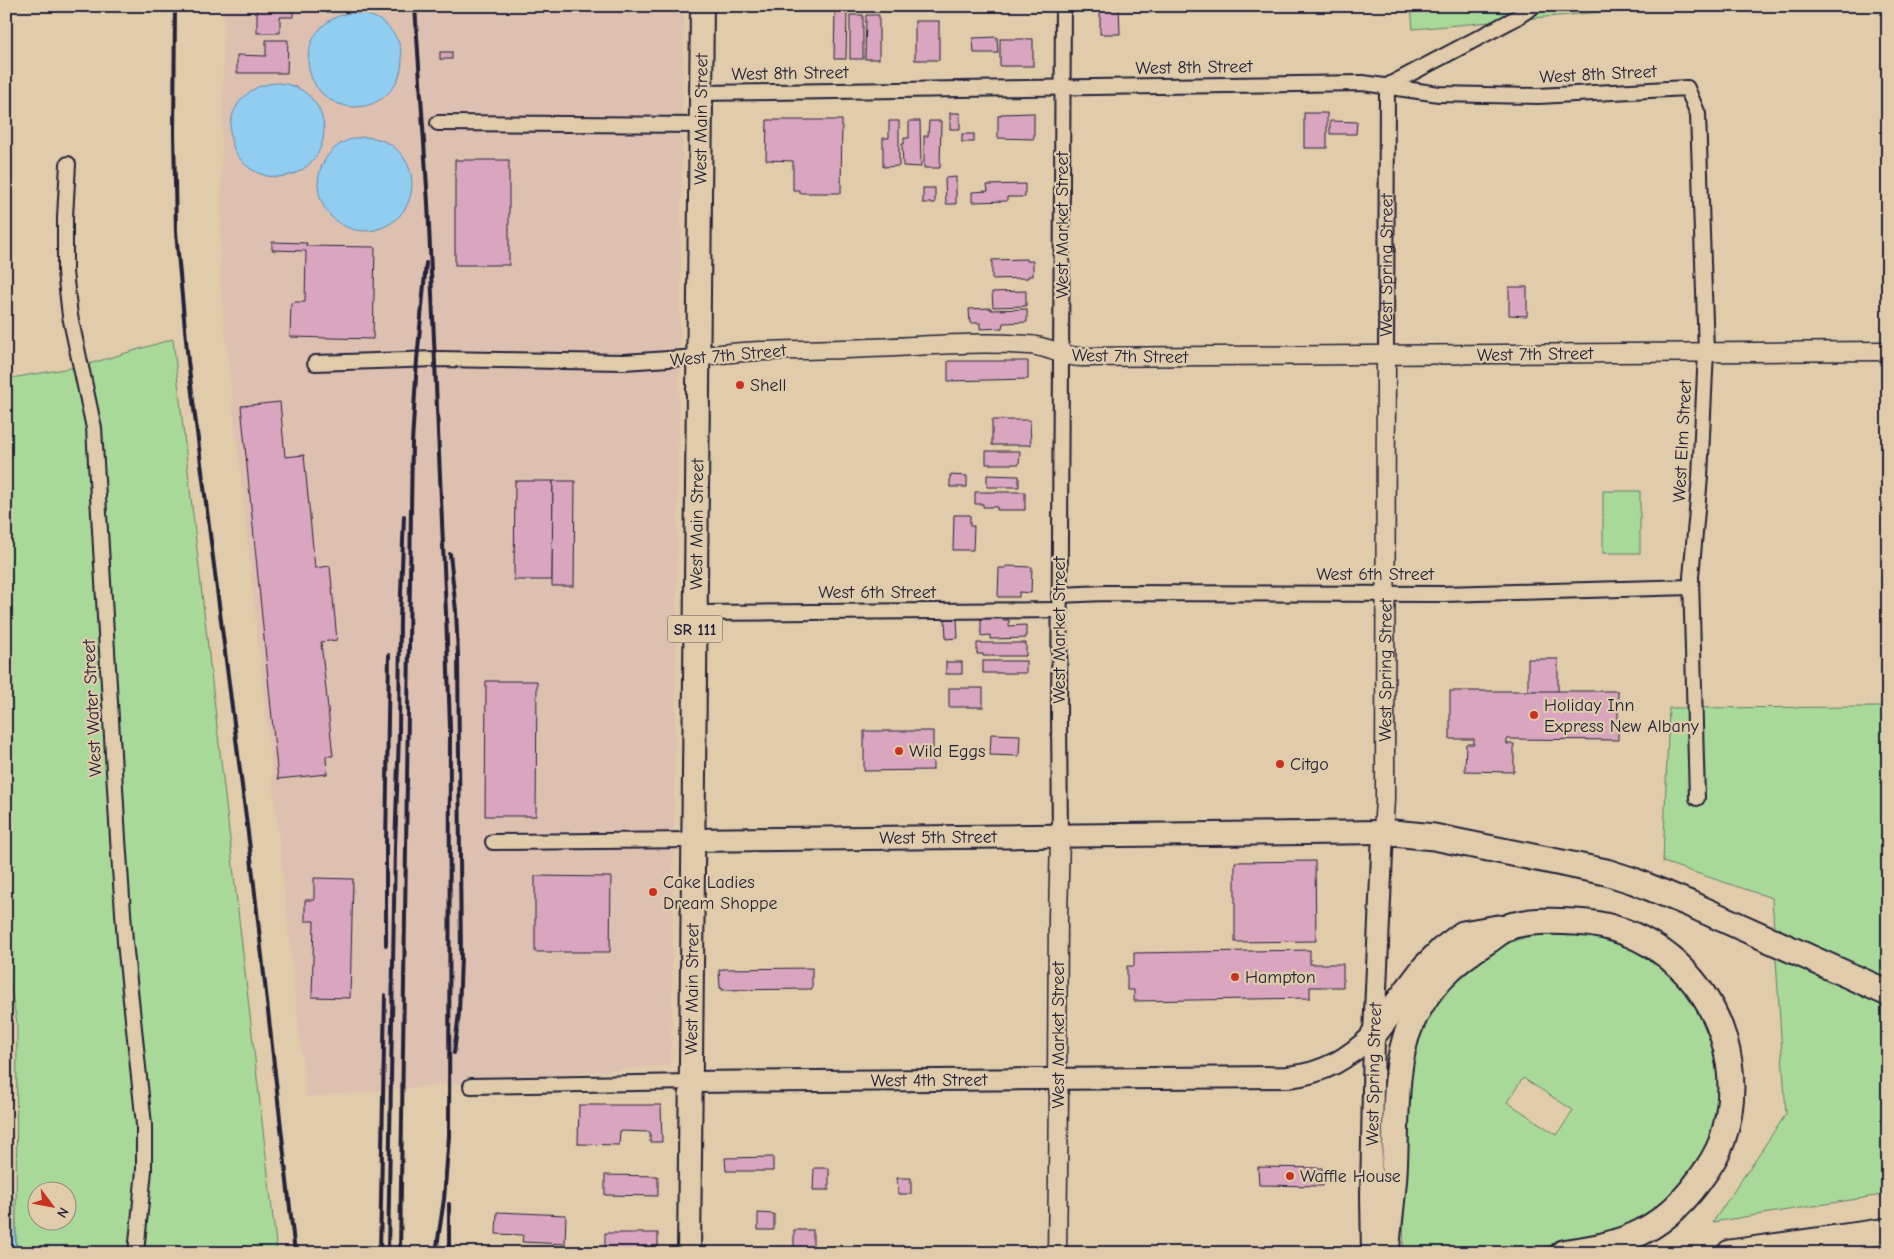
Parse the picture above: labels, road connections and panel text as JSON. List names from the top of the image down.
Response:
{
  "streets": {
    "main road": [
      "West Main Street",
      "West Spring Street",
      "SR 111",
      "West 5th Street",
      "West 4th Street"
    ],
    "street": [
      "West 8th Street",
      "West Market Street",
      "West 7th Street",
      "West Elm Street",
      "West 6th Street",
      "West Water Street"
    ]
  },
  "crossings": [
    ["West 8th Street", "West Main Street"],
    ["West 8th Street", "West Market Street"],
    ["West 8th Street", "West Spring Street"],
    ["West 8th Street", "West Elm Street"],
    ["West Main Street", "West 7th Street"],
    ["West Main Street", "West 6th Street"],
    ["West Main Street", "West 5th Street"],
    ["West Main Street", "West 4th Street"],
    ["West Market Street", "West 7th Street"],
    ["West Market Street", "West 6th Street"],
    ["West Market Street", "West 5th Street"],
    ["West Market Street", "West 4th Street"],
    ["West Spring Street", "West 7th Street"],
    ["West Spring Street", "West 6th Street"],
    ["West Spring Street", "West 5th Street"],
    ["West Spring Street", "West 4th Street"],
    ["West 7th Street", "West Elm Street"],
    ["West Elm Street", "West 6th Street"]
  ],
  "places": [
    "Shell",
    "Holiday Inn Express New Albany",
    "Wild Eggs",
    "Citgo",
    "Cake Ladies Dream Shoppe",
    "Hampton",
    "Waffle House"
  ],
  "north": "bottom right"
}
